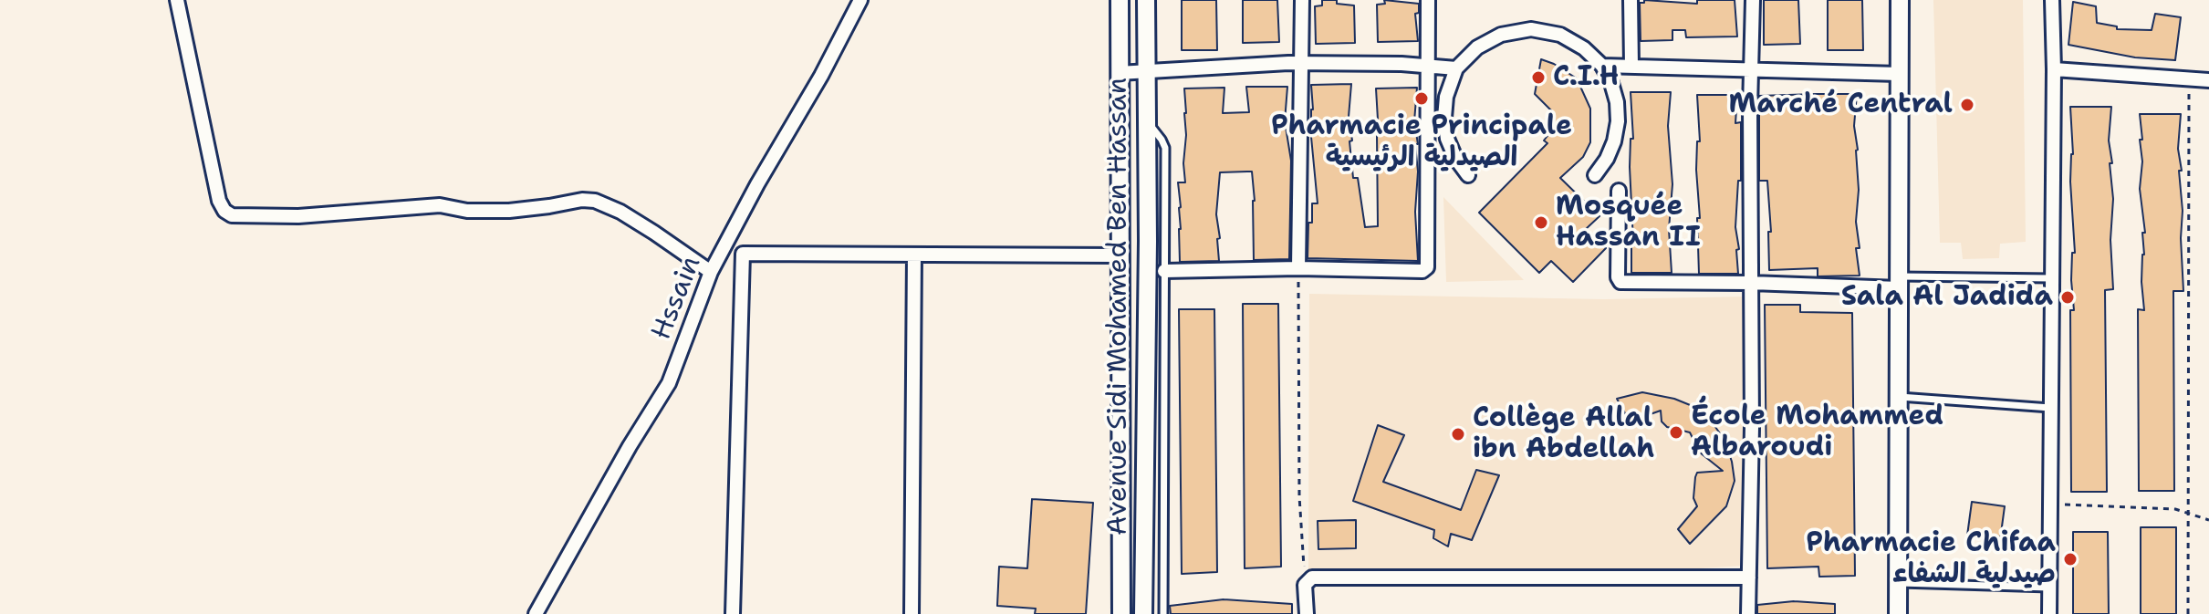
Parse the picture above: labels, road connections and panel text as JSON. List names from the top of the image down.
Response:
{
  "streets": {
    "street": ["Hssain", "Avenue Sidi Mohamed Ben Hassan"]
  },
  "places": [
    "C.I.H",
    "Pharmacie Principale الصيدلية الرئيسية",
    "Marché Central",
    "Mosquée Hassan II",
    "Sala Al Jadida",
    "École Mohammed Albaroudi",
    "Collège Allal ibn Abdellah",
    "Pharmacie Chifaa صيدلية الشفاء"
  ]
}
